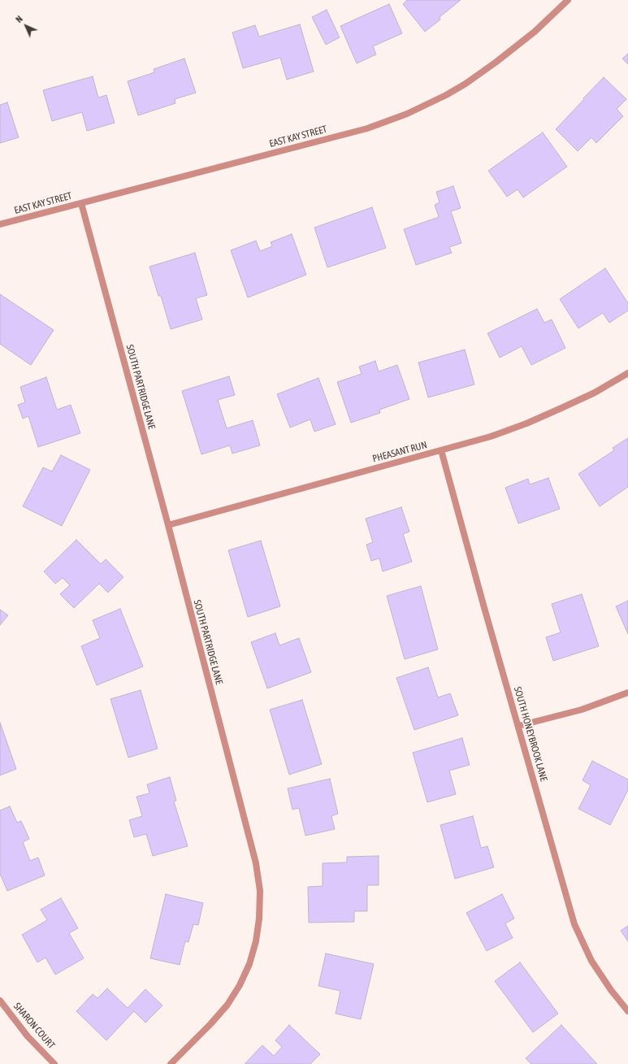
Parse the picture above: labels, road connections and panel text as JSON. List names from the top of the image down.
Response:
{
  "streets": {
    "street": [
      "EAST KAY STREET",
      "SOUTH PARTRIDGE LANE",
      "PHEASANT RUN",
      "SOUTH HONEYBROOK LANE",
      "SHARON COURT"
    ]
  },
  "crossings": [
    ["EAST KAY STREET", "SOUTH PARTRIDGE LANE"],
    ["SOUTH PARTRIDGE LANE", "PHEASANT RUN"],
    ["PHEASANT RUN", "SOUTH HONEYBROOK LANE"]
  ],
  "north": "top left"
}
